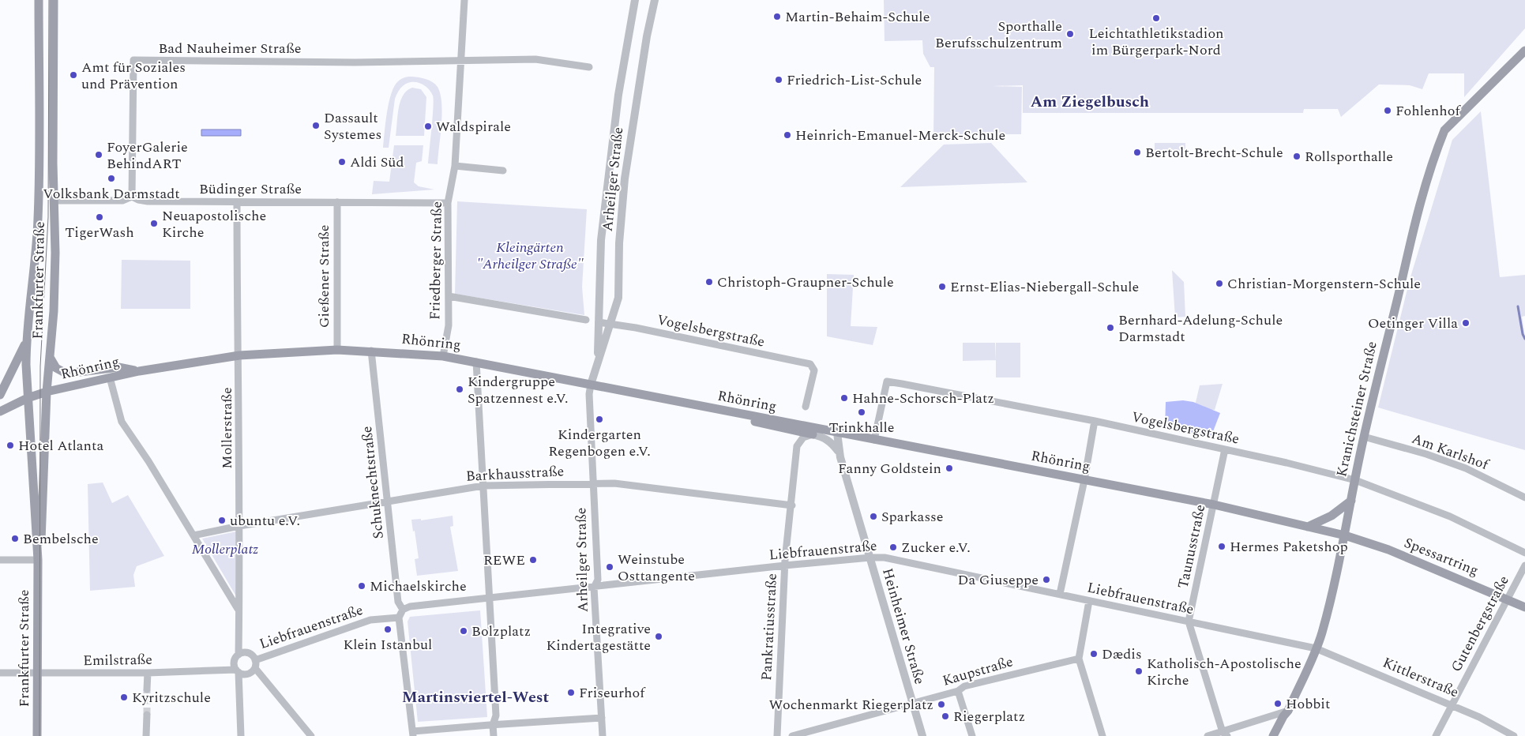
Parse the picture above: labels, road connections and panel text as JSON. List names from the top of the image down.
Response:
{
  "streets": {
    "main road": [
      "Frankfurter Straße",
      "Rhönring",
      "Kranichsteiner Straße",
      "Spessartring"
    ],
    "street": [
      "Bad Nauheimer Straße",
      "Arheilger Straße",
      "Büdinger Straße",
      "Friedberger Straße",
      "Gießener Straße",
      "Vogelsbergstraße",
      "Mollerstraße",
      "Am Karlshof",
      "Barkhausstraße",
      "Schuknechtstraße",
      "Taunusstraße",
      "Liebfrauenstraße",
      "Gutenbergstraße",
      "Heinheimer Straße",
      "Pankratiusstraße",
      "Emilstraße",
      "Kaupstraße",
      "Kittlerstraße"
    ]
  },
  "crossings": [
    ["Bad Nauheimer Straße", "Büdinger Straße"],
    ["Bad Nauheimer Straße", "Friedberger Straße"],
    ["Arheilger Straße", "Vogelsbergstraße"],
    ["Arheilger Straße", "Rhönring"],
    ["Arheilger Straße", "Barkhausstraße"],
    ["Arheilger Straße", "Liebfrauenstraße"],
    ["Büdinger Straße", "Friedberger Straße"],
    ["Büdinger Straße", "Gießener Straße"],
    ["Büdinger Straße", "Mollerstraße"],
    ["Friedberger Straße", "Rhönring"],
    ["Gießener Straße", "Rhönring"],
    ["Frankfurter Straße", "Rhönring"],
    ["Frankfurter Straße", "Emilstraße"],
    ["Vogelsbergstraße", "Rhönring"],
    ["Vogelsbergstraße", "Kranichsteiner Straße"],
    ["Vogelsbergstraße", "Taunusstraße"],
    ["Rhönring", "Kranichsteiner Straße"],
    ["Rhönring", "Mollerstraße"],
    ["Rhönring", "Schuknechtstraße"],
    ["Rhönring", "Taunusstraße"],
    ["Rhönring", "Spessartring"],
    ["Rhönring", "Heinheimer Straße"],
    ["Kranichsteiner Straße", "Am Karlshof"],
    ["Kranichsteiner Straße", "Liebfrauenstraße"],
    ["Kranichsteiner Straße", "Spessartring"],
    ["Kranichsteiner Straße", "Kittlerstraße"],
    ["Mollerstraße", "Barkhausstraße"],
    ["Mollerstraße", "Liebfrauenstraße"],
    ["Mollerstraße", "Emilstraße"],
    ["Barkhausstraße", "Schuknechtstraße"],
    ["Barkhausstraße", "Pankratiusstraße"],
    ["Schuknechtstraße", "Liebfrauenstraße"],
    ["Taunusstraße", "Liebfrauenstraße"],
    ["Liebfrauenstraße", "Heinheimer Straße"],
    ["Liebfrauenstraße", "Pankratiusstraße"],
    ["Liebfrauenstraße", "Emilstraße"],
    ["Liebfrauenstraße", "Kittlerstraße"],
    ["Spessartring", "Gutenbergstraße"],
    ["Gutenbergstraße", "Kittlerstraße"],
    ["Heinheimer Straße", "Kaupstraße"]
  ],
  "districts": ["Am Ziegelbusch", "Martinsviertel-West"],
  "parks": ["Kleingärten \"Arheilger Straße\"", "Mollerplatz"],
  "places": [
    "Martin-Behaim-Schule",
    "Leichtathletikstadion im Bürgerpark-Nord",
    "Sporthalle Berufsschulzentrum",
    "Amt für Soziales und Prävention",
    "Friedrich-List-Schule",
    "Fohlenhof",
    "Dassault Systemes",
    "Waldspirale",
    "Heinrich-Emanuel-Merck-Schule",
    "Bertolt-Brecht-Schule",
    "FoyerGalerie BehindART",
    "Rollsporthalle",
    "Aldi Süd",
    "Volksbank Darmstadt",
    "TigerWash",
    "Neuapostolische Kirche",
    "Christoph-Graupner-Schule",
    "Christian-Morgenstern-Schule",
    "Ernst-Elias-Niebergall-Schule",
    "Oetinger Villa",
    "Bernhard-Adelung-Schule Darmstadt",
    "Kindergruppe Spatzennest e.V.",
    "Hahne-Schorsch-Platz",
    "Trinkhalle",
    "Kindergarten Regenbogen e.V.",
    "Hotel Atlanta",
    "Fanny Goldstein",
    "Sparkasse",
    "ubuntu e.V.",
    "Bembelsche",
    "Hermes Paketshop",
    "Zucker e.V.",
    "REWE",
    "Weinstube Osttangente",
    "Da Giuseppe",
    "Michaelskirche",
    "Klein Istanbul",
    "Bolzplatz",
    "Integrative Kindertagestätte",
    "Dædis",
    "Katholisch-Apostolische Kirche",
    "Friseurhof",
    "Kyritzschule",
    "Hobbit",
    "Wochenmarkt Riegerplatz",
    "Riegerplatz"
  ]
}
